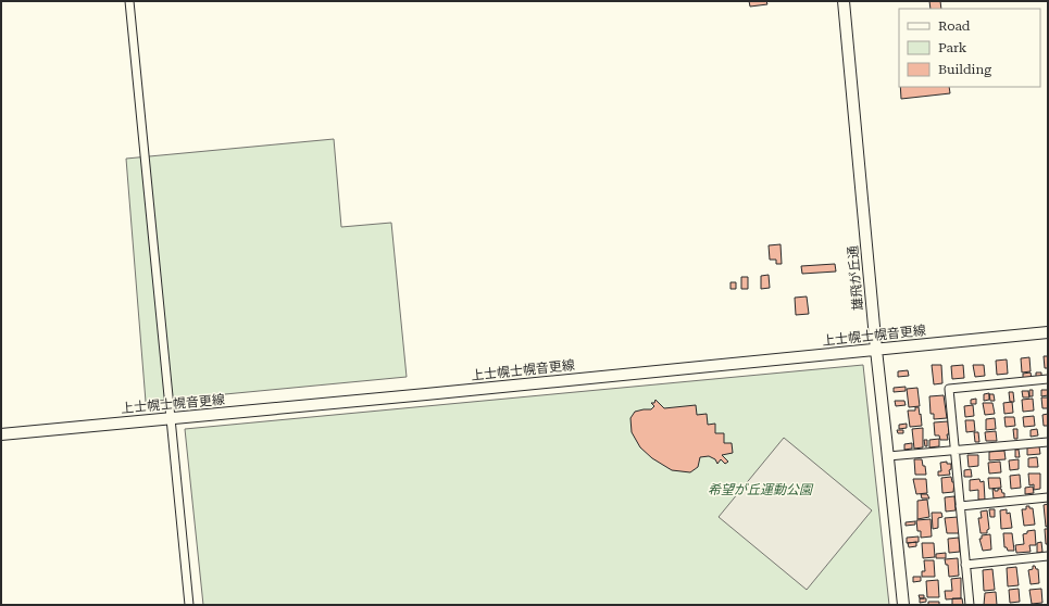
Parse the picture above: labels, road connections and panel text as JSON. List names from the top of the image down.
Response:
{
  "streets": {
    "main road": ["雄飛が丘通", "上士幌士幌音更線"]
  },
  "crossings": [
    ["雄飛が丘通", "上士幌士幌音更線"]
  ],
  "parks": ["希望が丘運動公園"],
  "legend": ["Road", "Park", "Building"]
}
